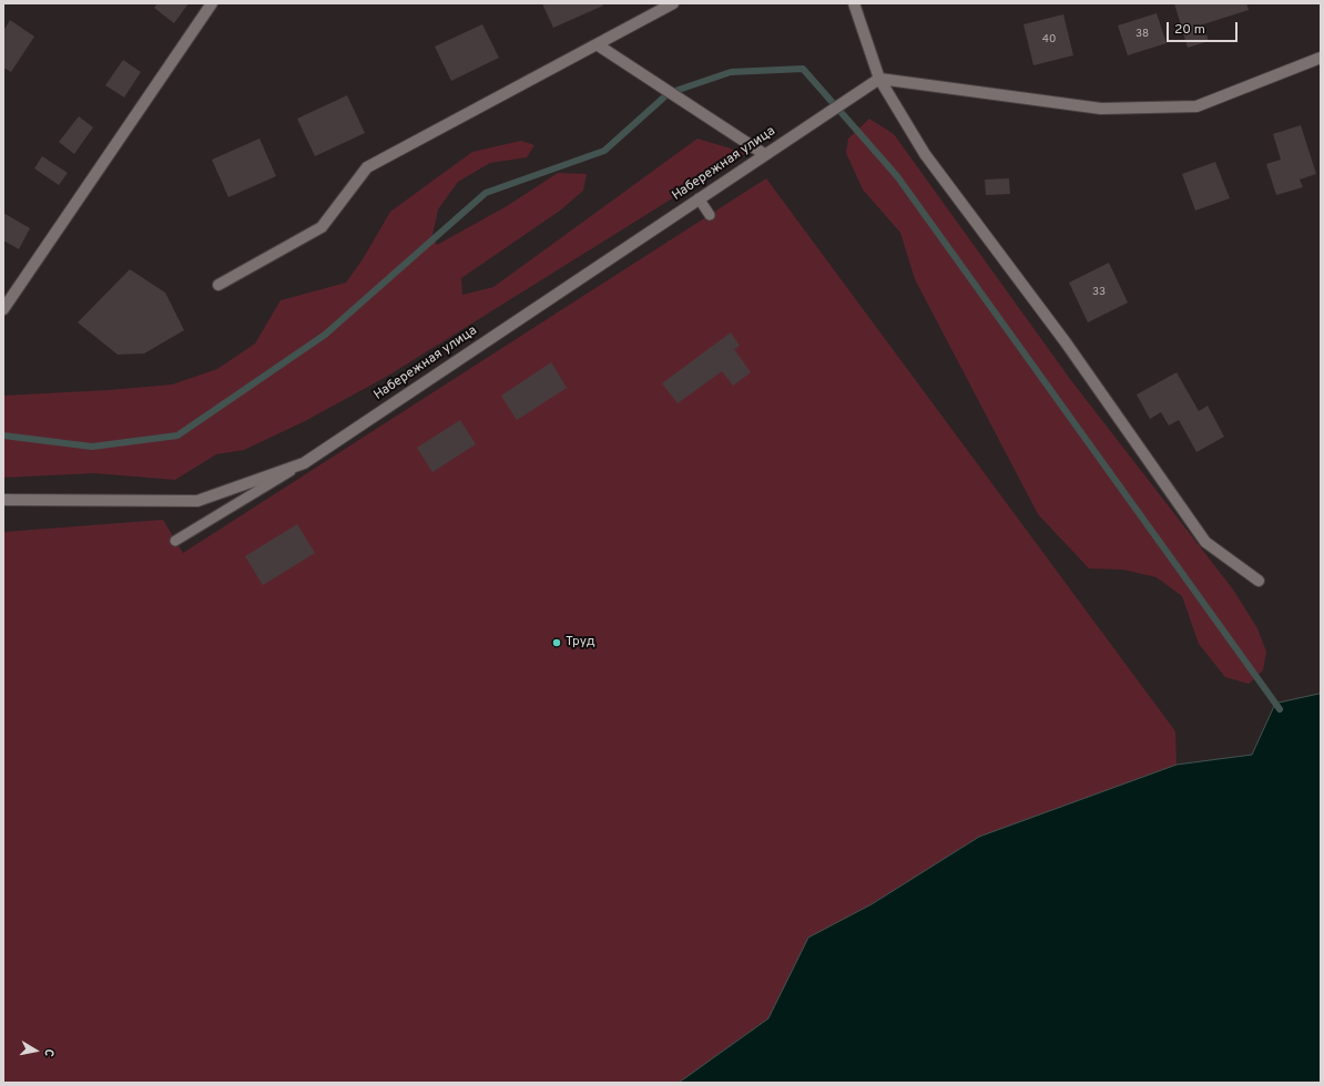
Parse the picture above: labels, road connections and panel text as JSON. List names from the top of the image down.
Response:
{
  "streets": {
    "street": ["Набережная улица"]
  },
  "places": ["Труд"],
  "house_numbers": ["38", "40", "33"],
  "scale_bar": "20 m",
  "north": "right"
}
